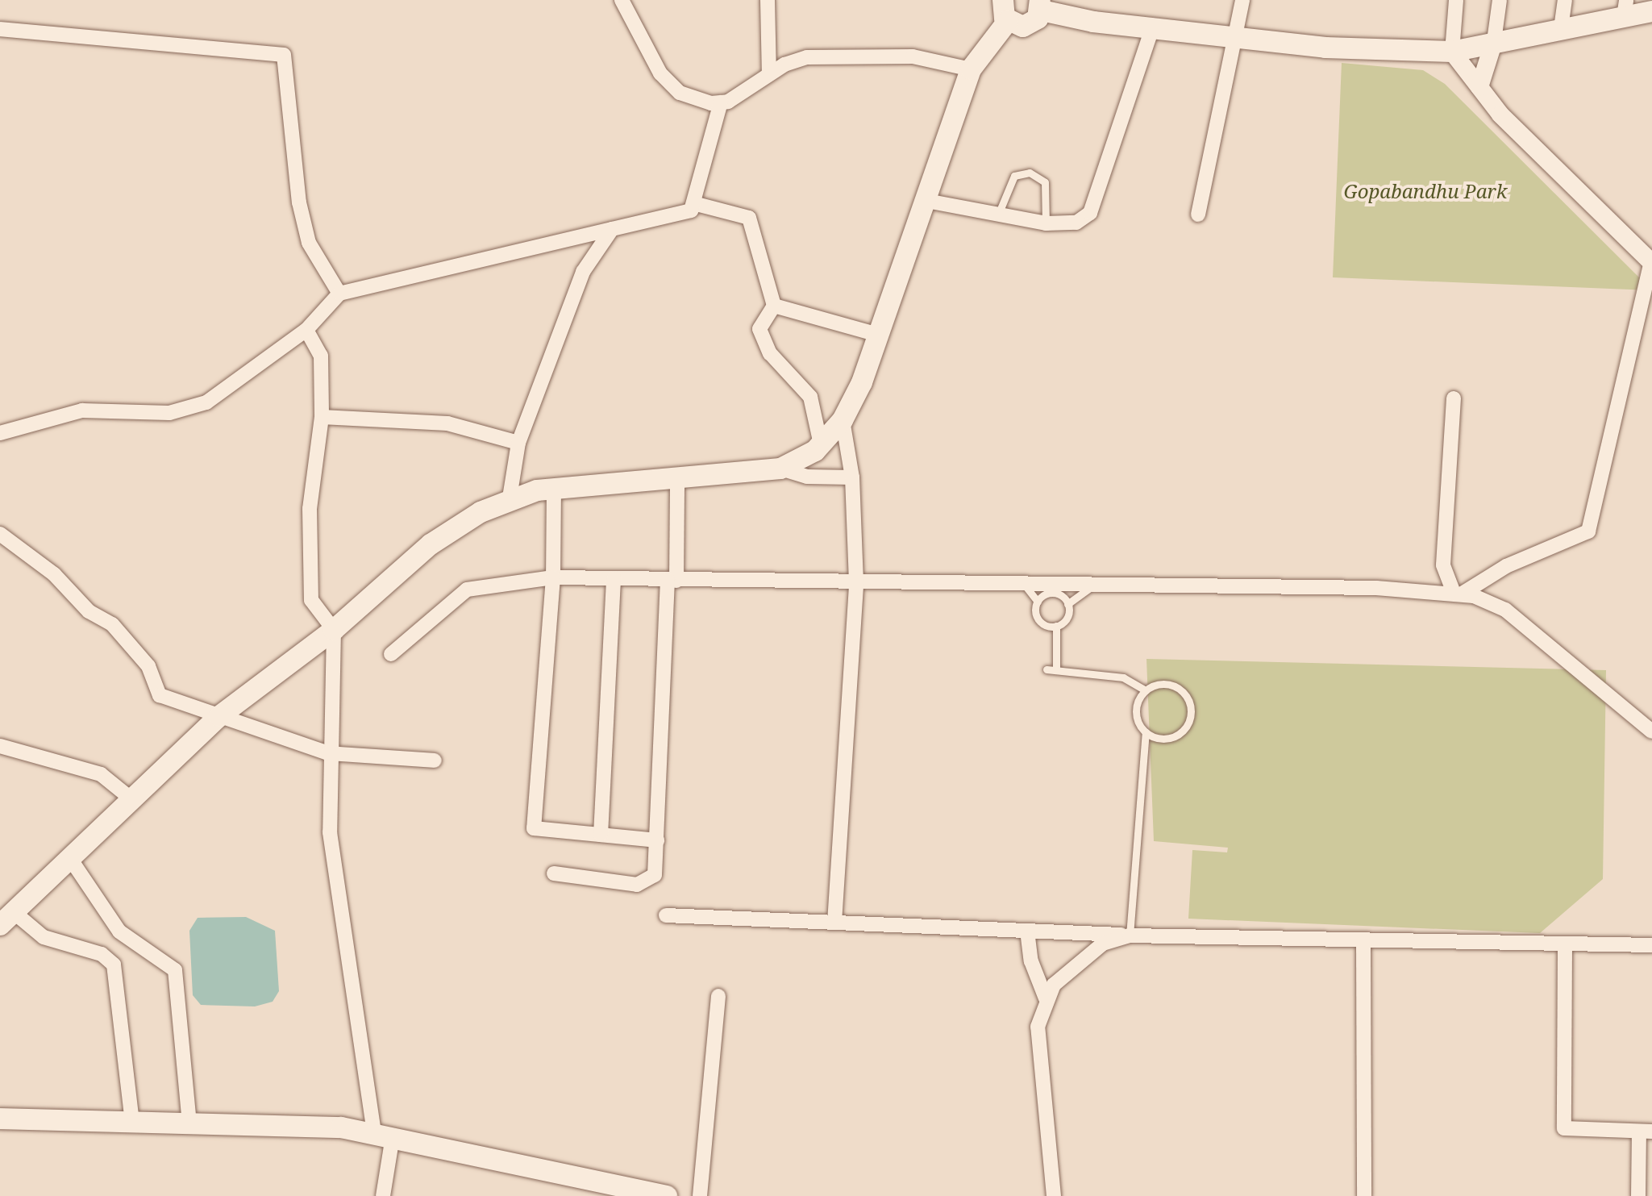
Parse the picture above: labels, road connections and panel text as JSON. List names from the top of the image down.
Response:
{
  "parks": ["Gopabandhu Park"]
}
